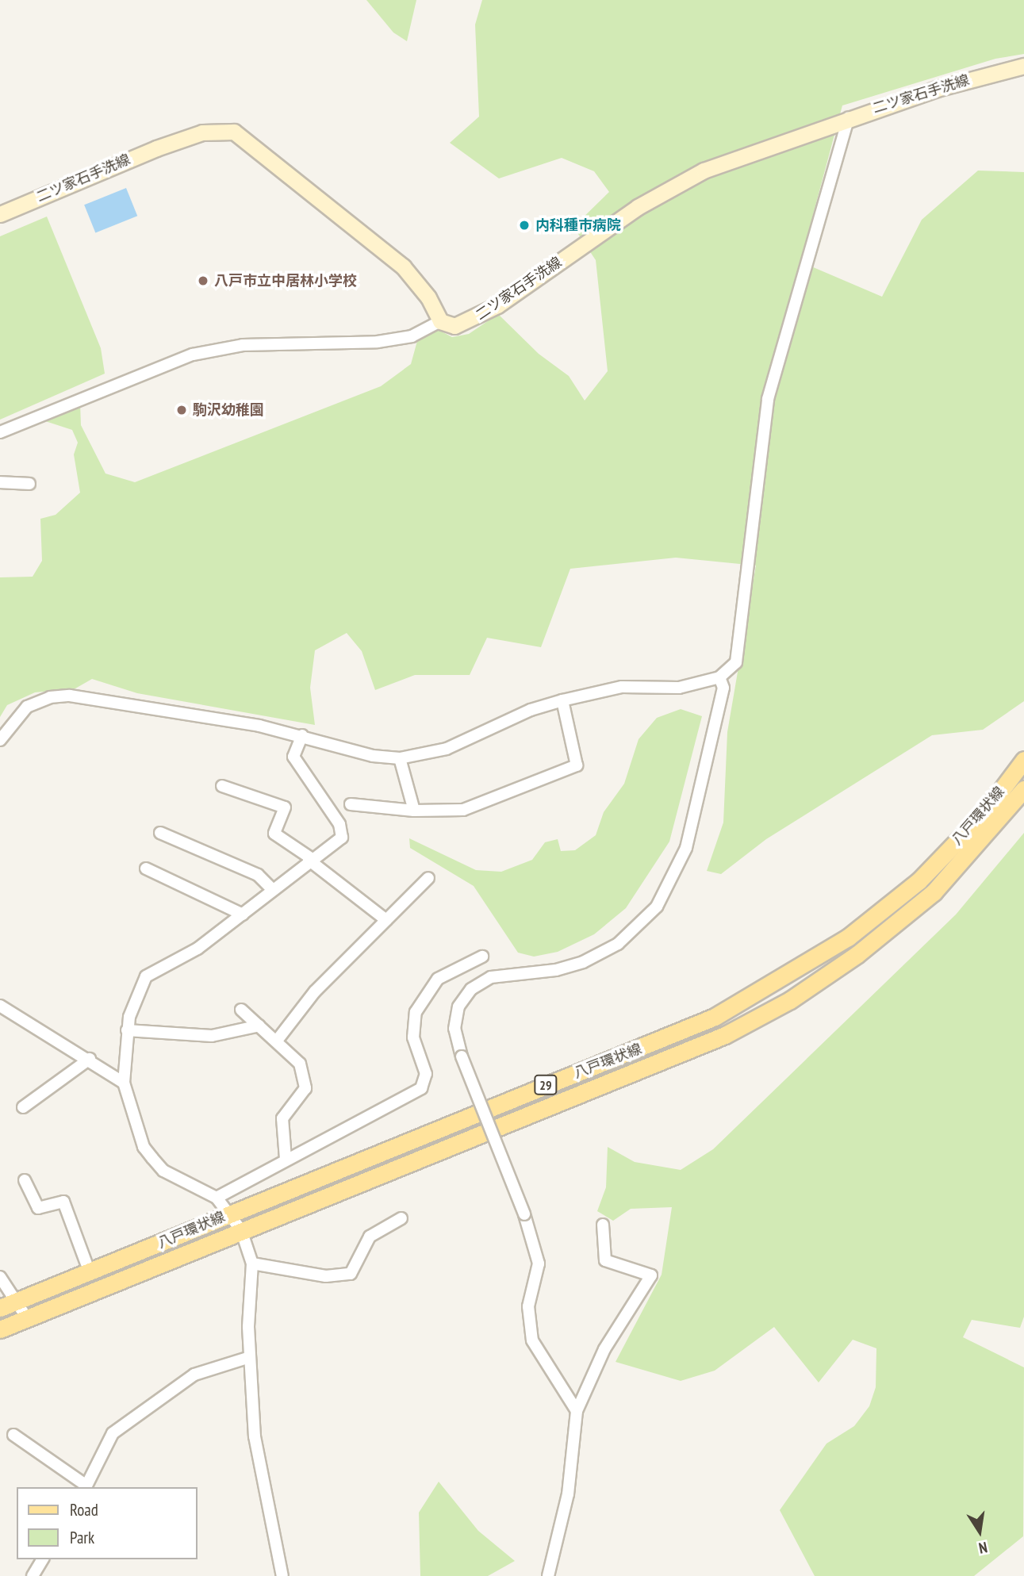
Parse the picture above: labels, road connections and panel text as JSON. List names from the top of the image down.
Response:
{
  "streets": {
    "main road": ["八戸環状線", "29"],
    "street": ["二ツ家石手洗線"]
  },
  "places": ["内科種市病院", "八戸市立中居林小学校", "駒沢幼稚園"],
  "legend": ["Road", "Park"],
  "north": "bottom"
}
